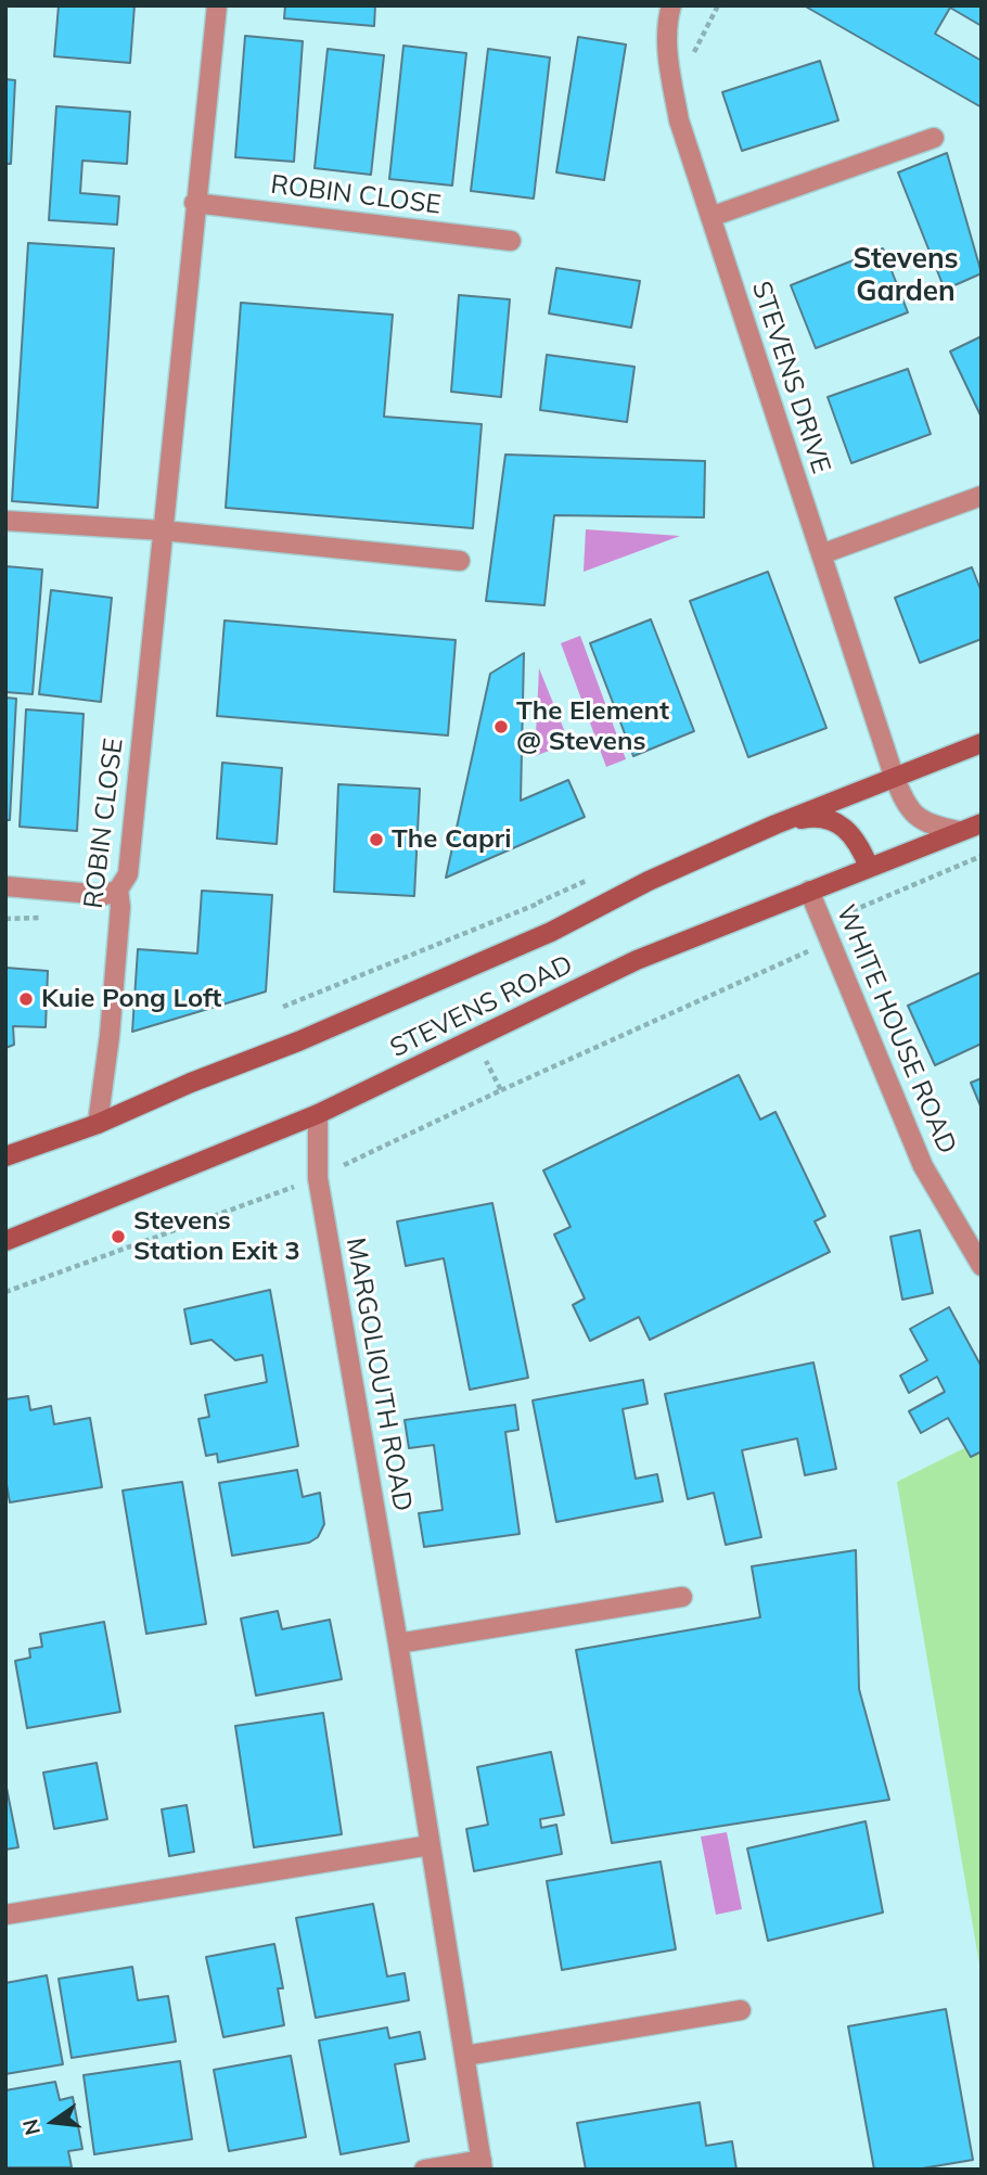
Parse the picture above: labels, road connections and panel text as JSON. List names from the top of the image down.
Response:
{
  "streets": {
    "main road": ["STEVENS ROAD"],
    "street": [
      "ROBIN CLOSE",
      "STEVENS DRIVE",
      "WHITE HOUSE ROAD",
      "MARGOLIOUTH ROAD"
    ]
  },
  "crossings": [
    ["ROBIN CLOSE", "STEVENS ROAD"],
    ["STEVENS DRIVE", "STEVENS ROAD"],
    ["STEVENS ROAD", "WHITE HOUSE ROAD"],
    ["STEVENS ROAD", "MARGOLIOUTH ROAD"]
  ],
  "districts": ["Stevens Garden"],
  "places": [
    "The Element @ Stevens",
    "The Capri",
    "Kuie Pong Loft",
    "Stevens Station Exit 3"
  ],
  "north": "left"
}
